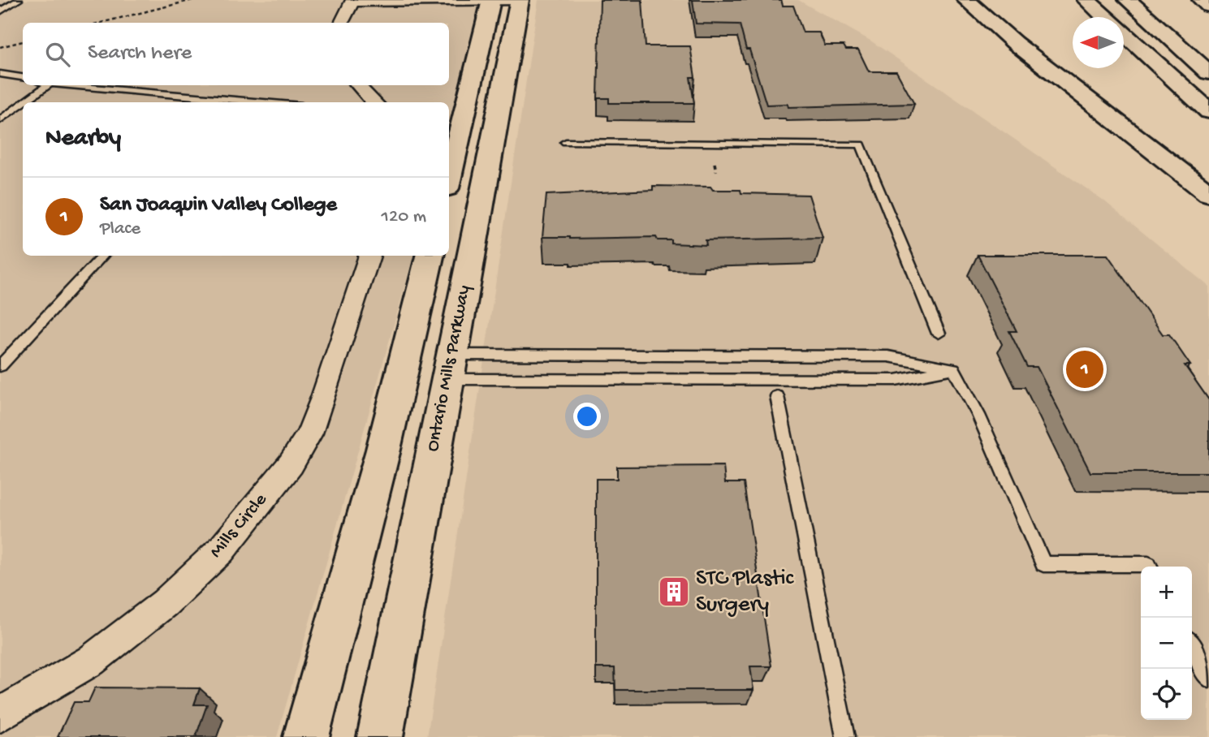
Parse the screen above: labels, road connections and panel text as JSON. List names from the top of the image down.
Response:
{
  "streets": {
    "main road": ["Ontario Mills Parkway"],
    "street": ["Mills Circle"]
  },
  "places": {
    "building": ["STC Plastic Surgery"]
  },
  "north": "left",
  "page": {
    "search": "Search here",
    "heading": "Nearby",
    "list": [
      {
        "mark": "1",
        "name": "San Joaquin Valley College",
        "note": "Place",
        "value": "120 m"
      }
    ],
    "pins": "1",
    "map_buttons": ["+", "−"]
  }
}
